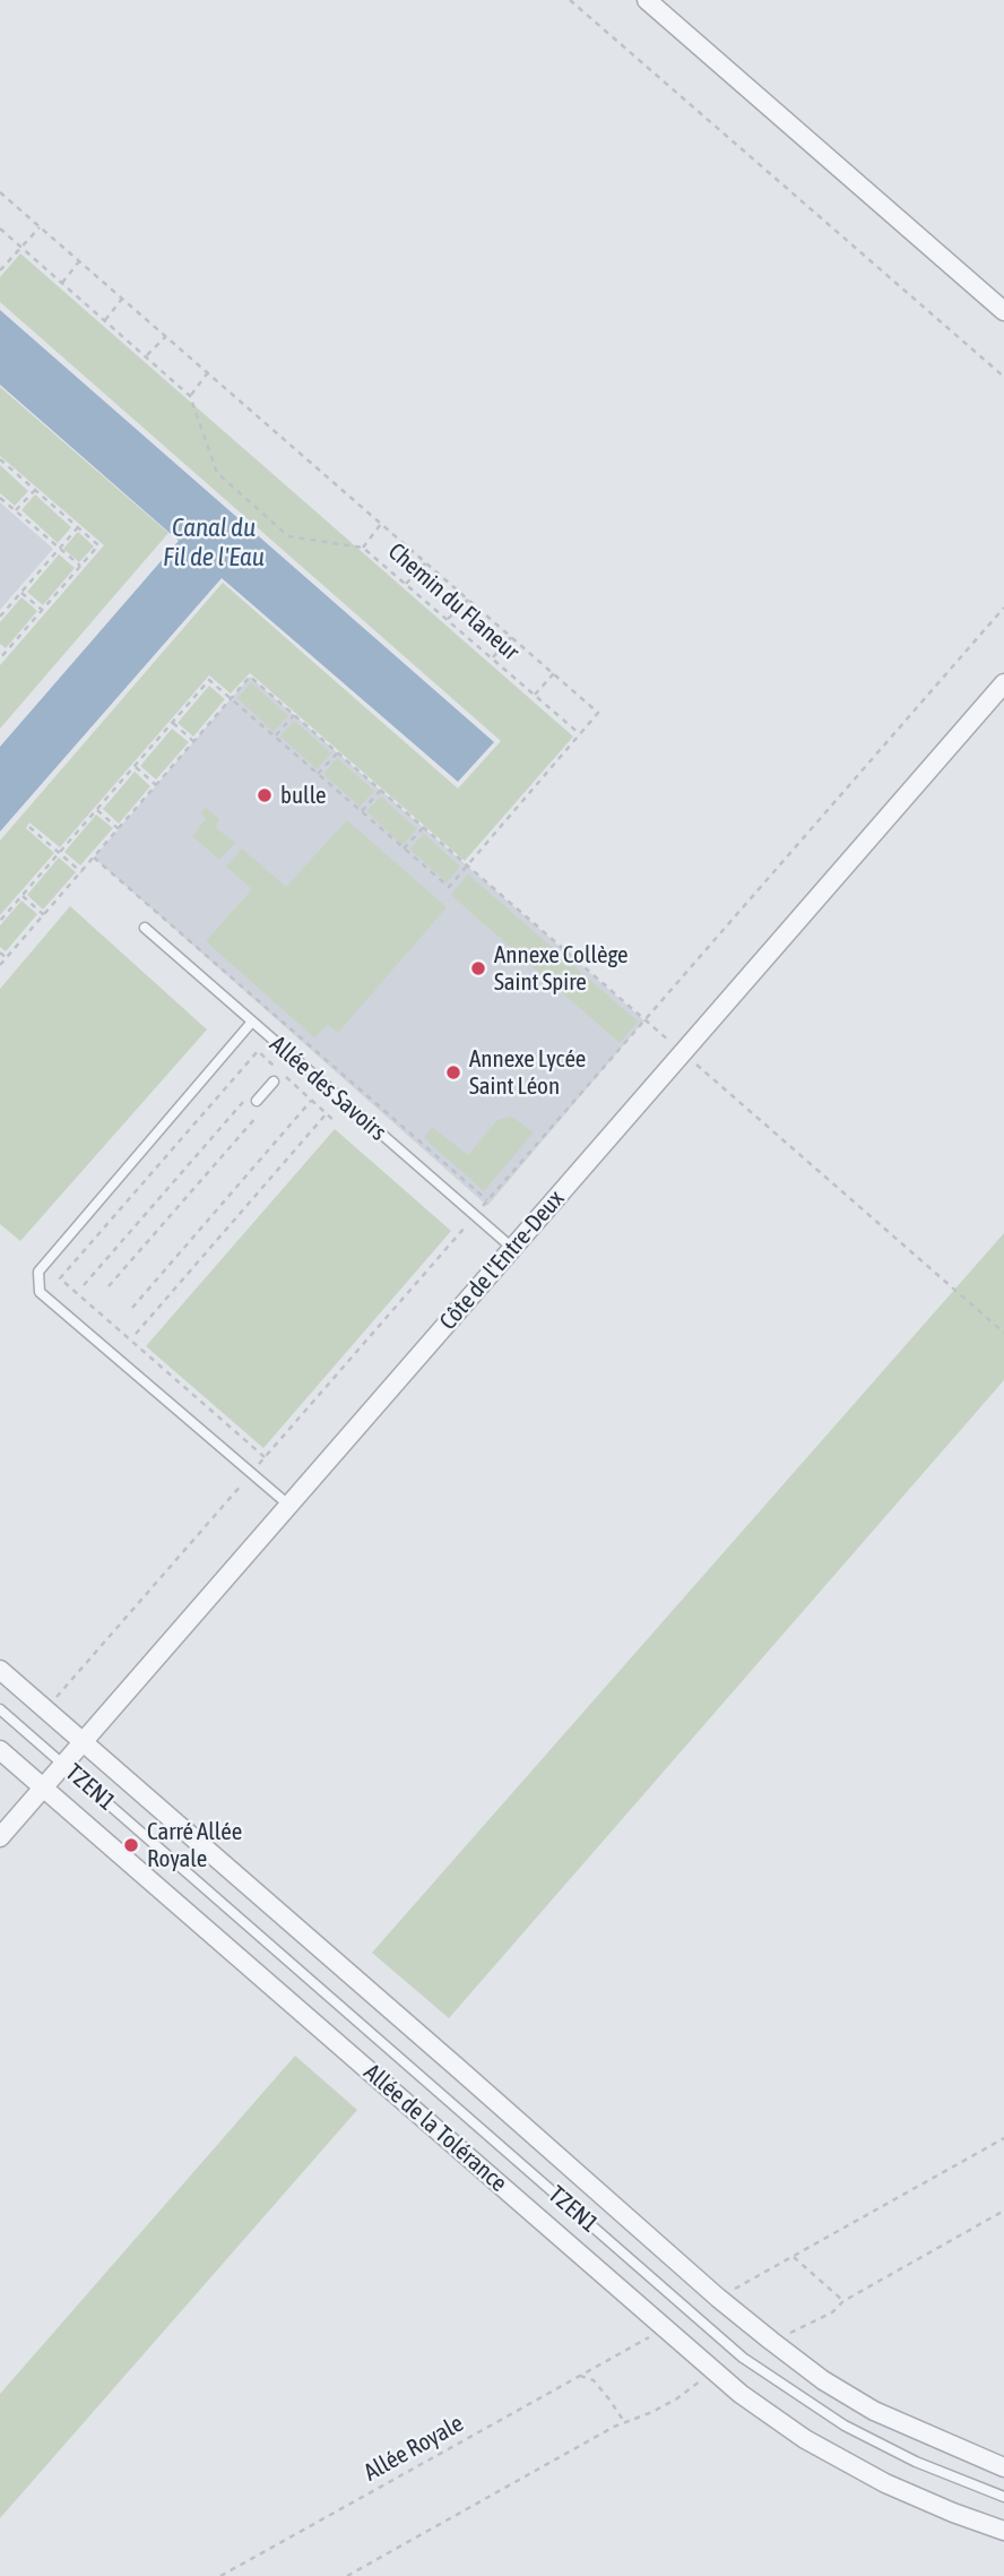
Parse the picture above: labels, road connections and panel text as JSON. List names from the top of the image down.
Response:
{
  "streets": {
    "street": ["Côte de l'Entre-Deux", "Allée de la Tolérance"],
    "lane": ["Allée des Savoirs", "TZEN1"],
    "path": ["Chemin du Flaneur", "Allée Royale"]
  },
  "crossings": [
    ["Allée des Savoirs", "Côte de l'Entre-Deux"],
    ["Côte de l'Entre-Deux", "TZEN1"],
    ["Côte de l'Entre-Deux", "Allée de la Tolérance"]
  ],
  "water": ["Canal du Fil de l'Eau"],
  "places": [
    "bulle",
    "Annexe Collège Saint Spire",
    "Annexe Lycée Saint Léon",
    "Carré Allée Royale"
  ]
}
